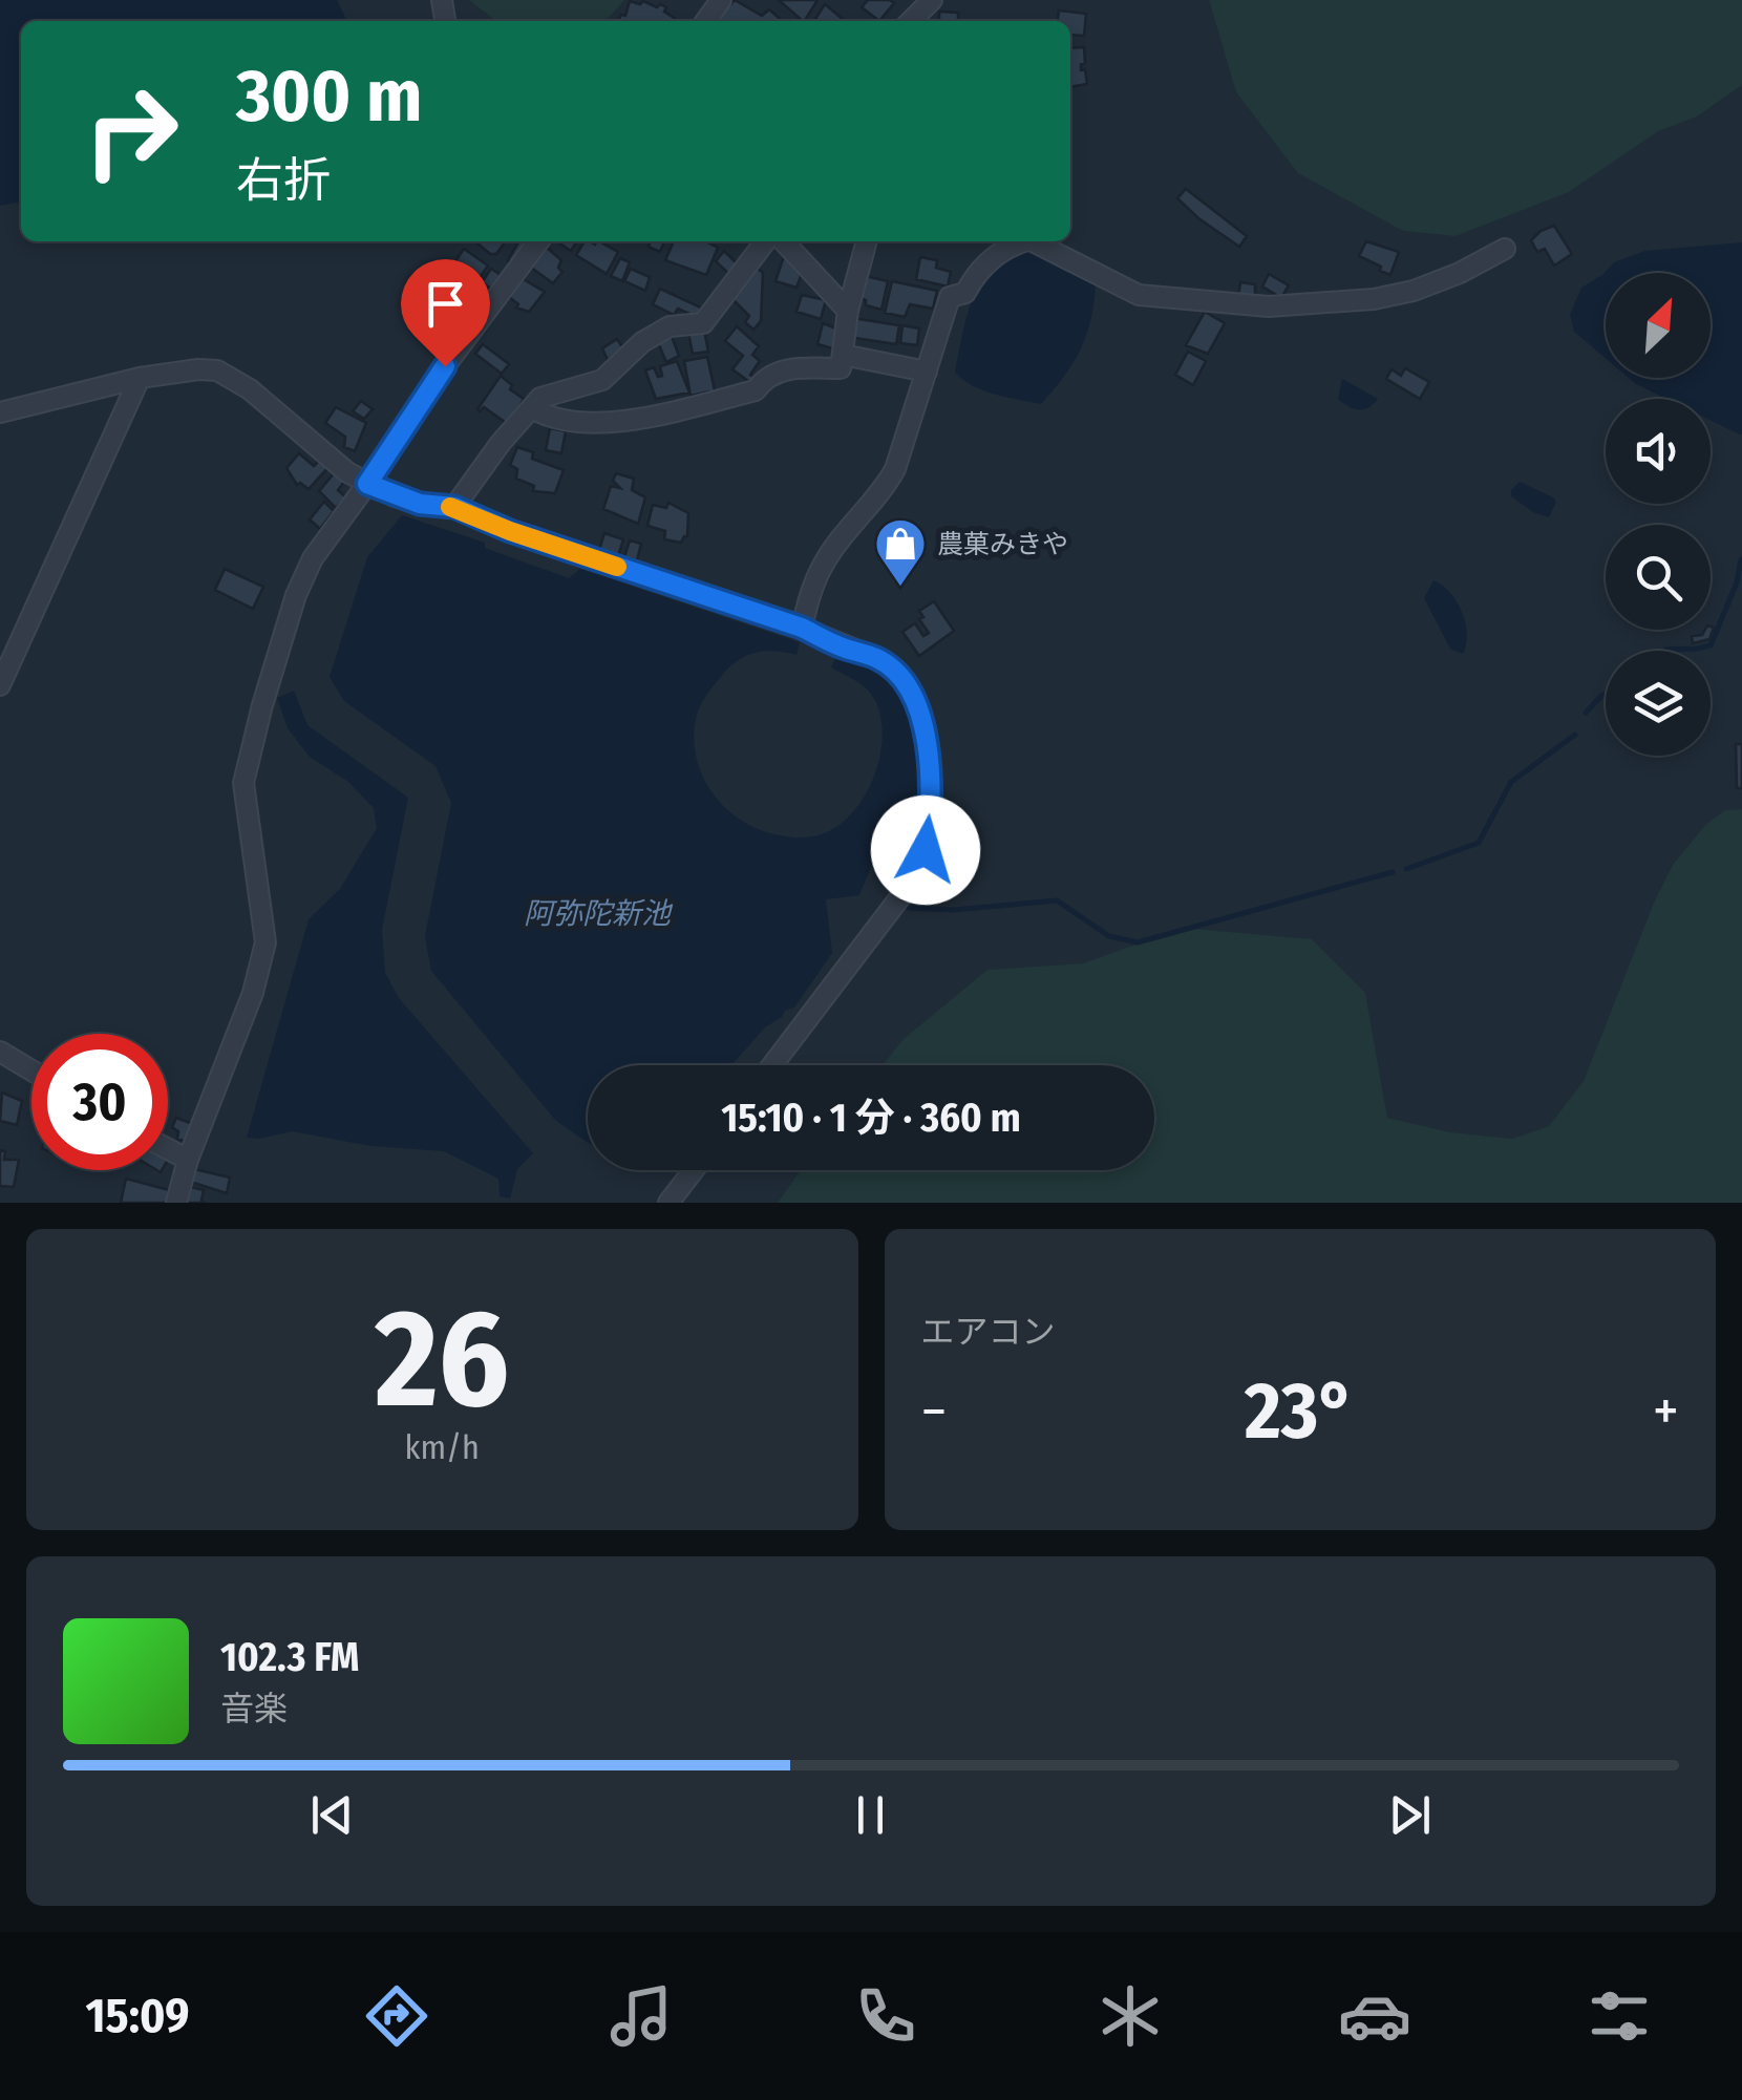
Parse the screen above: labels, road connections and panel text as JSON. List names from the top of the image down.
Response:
{
  "water": ["阿弥陀新池"],
  "places": {
    "shop": ["農菓みきや"]
  },
  "north": "top right",
  "page": {
    "turn": ["300 m", "右折"],
    "limit": "30",
    "trip": "15:10 · 1 分 · 360 m",
    "tile": [
      ["26", "km/h"],
      "エアコン"
    ],
    "heat": ["−", "23°", "+"],
    "song": ["102.3 FM", "音楽"],
    "tabs": "15:09"
  }
}
